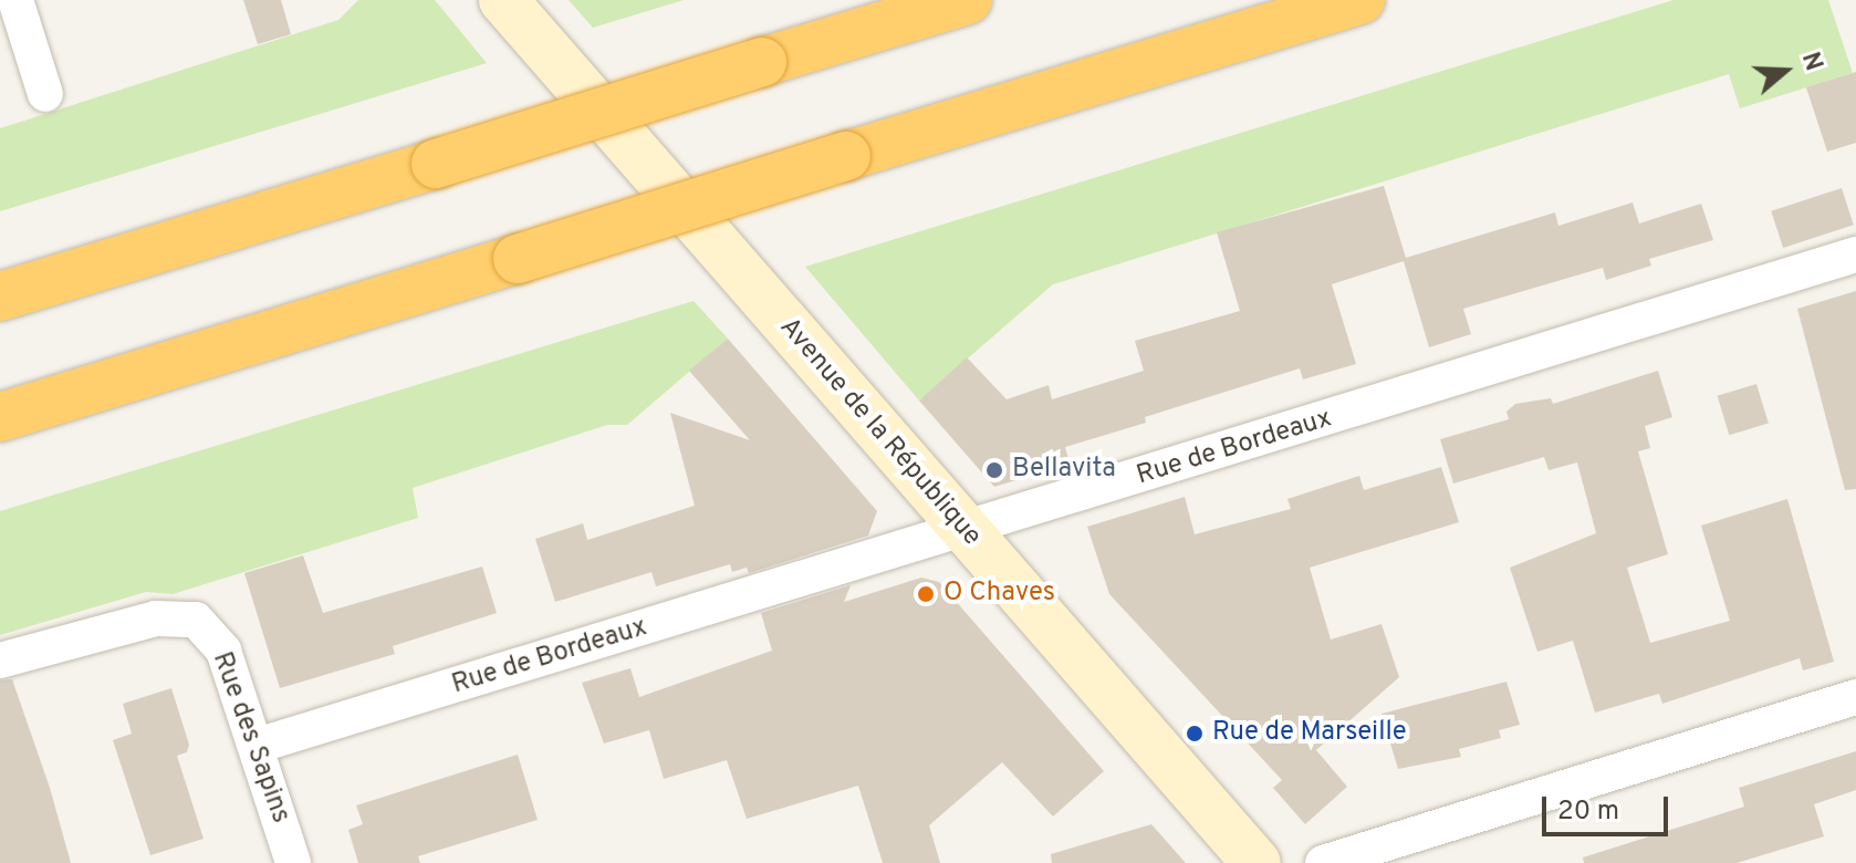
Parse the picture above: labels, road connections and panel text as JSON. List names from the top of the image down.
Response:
{
  "streets": {
    "main road": ["Avenue de la République"],
    "street": ["Rue de Bordeaux", "Rue des Sapins"]
  },
  "crossings": [
    ["Avenue de la République", "Rue de Bordeaux"],
    ["Rue de Bordeaux", "Rue des Sapins"]
  ],
  "places": ["Bellavita", "O Chaves", "Rue de Marseille"],
  "scale_bar": "20 m",
  "north": "right"
}
